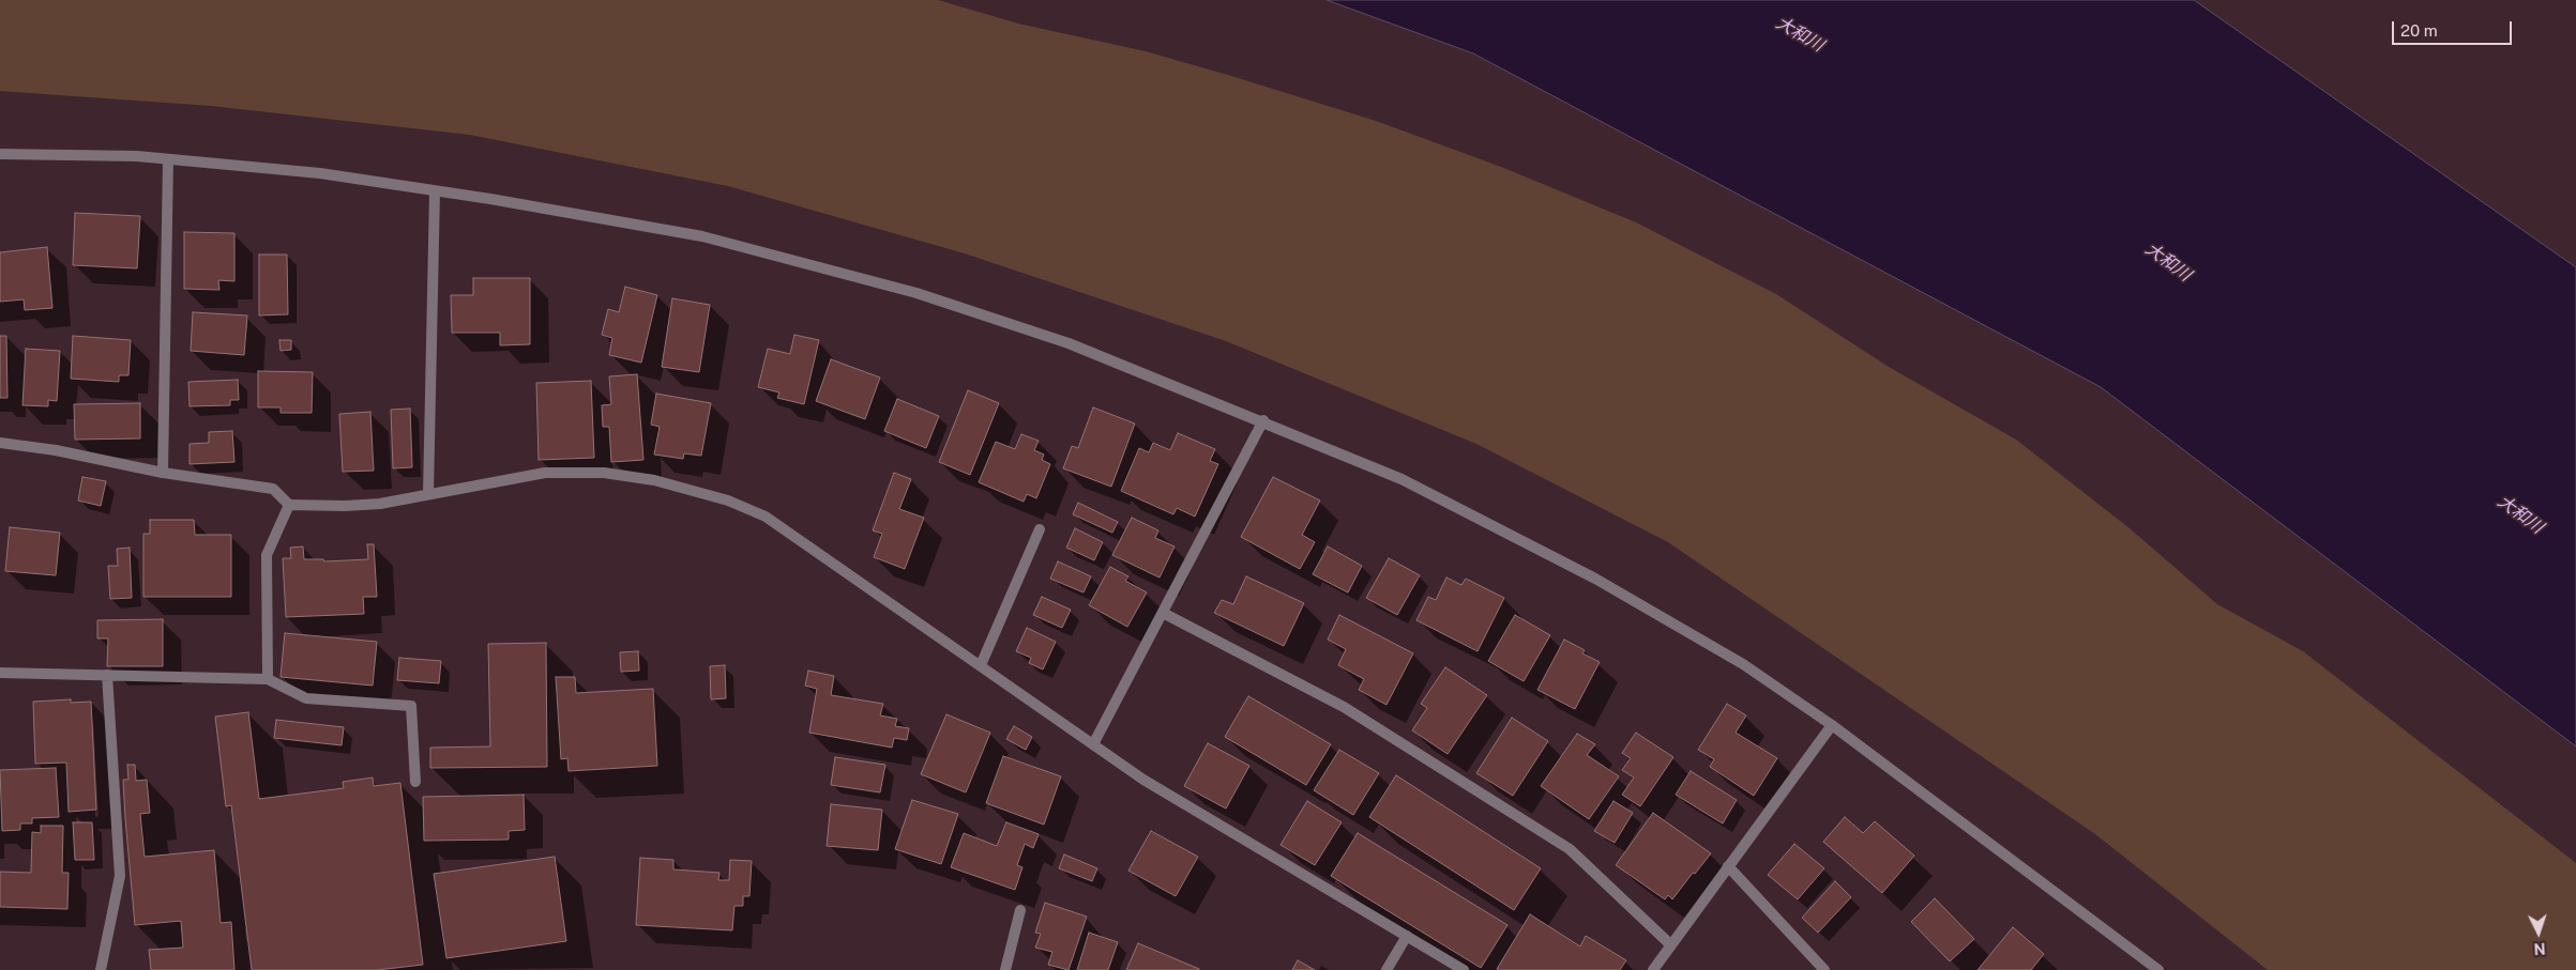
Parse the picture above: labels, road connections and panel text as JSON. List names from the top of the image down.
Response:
{
  "water": ["大和川"],
  "scale_bar": "20 m",
  "north": "bottom"
}
